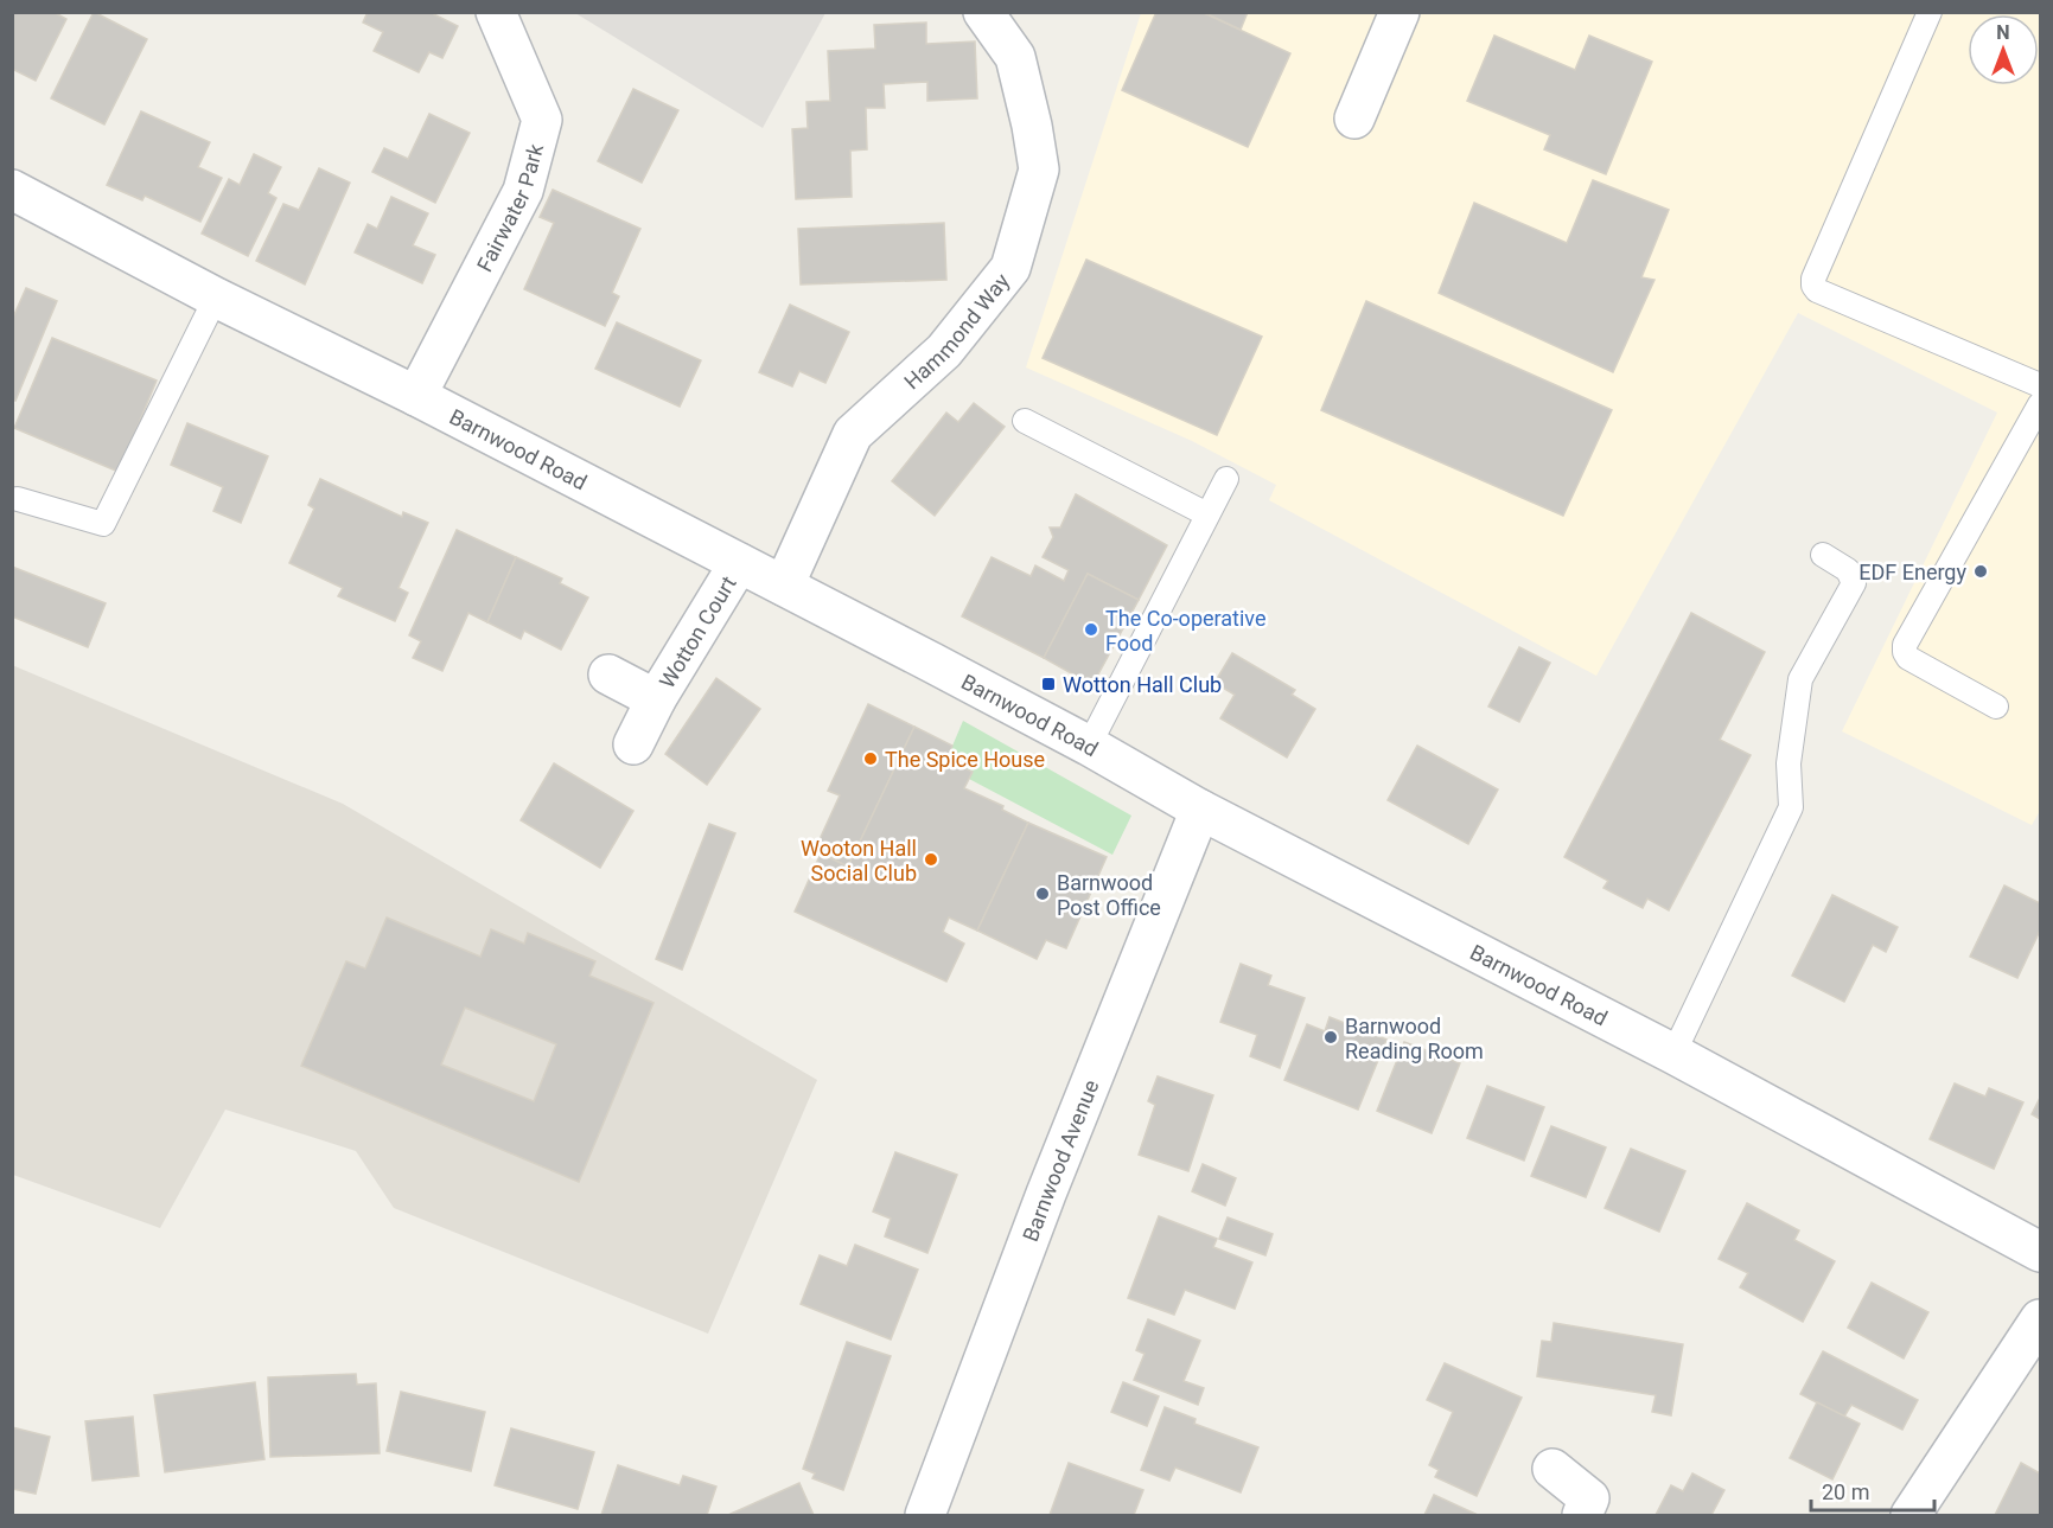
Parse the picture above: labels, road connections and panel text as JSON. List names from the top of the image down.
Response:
{
  "streets": {
    "street": [
      "Fairwater Park",
      "Hammond Way",
      "Barnwood Road",
      "Wotton Court",
      "Barnwood Avenue"
    ]
  },
  "crossings": [
    ["Fairwater Park", "Barnwood Road"],
    ["Hammond Way", "Barnwood Road"],
    ["Barnwood Road", "Wotton Court"],
    ["Barnwood Road", "Barnwood Avenue"]
  ],
  "places": {
    "other": [
      "EDF Energy",
      "The Co-operative Food",
      "The Spice House",
      "Wooton Hall Social Club",
      "Barnwood Post Office",
      "Barnwood Reading Room"
    ],
    "transit": ["Wotton Hall Club"]
  },
  "scale_bar": "20 m",
  "north": "top"
}
